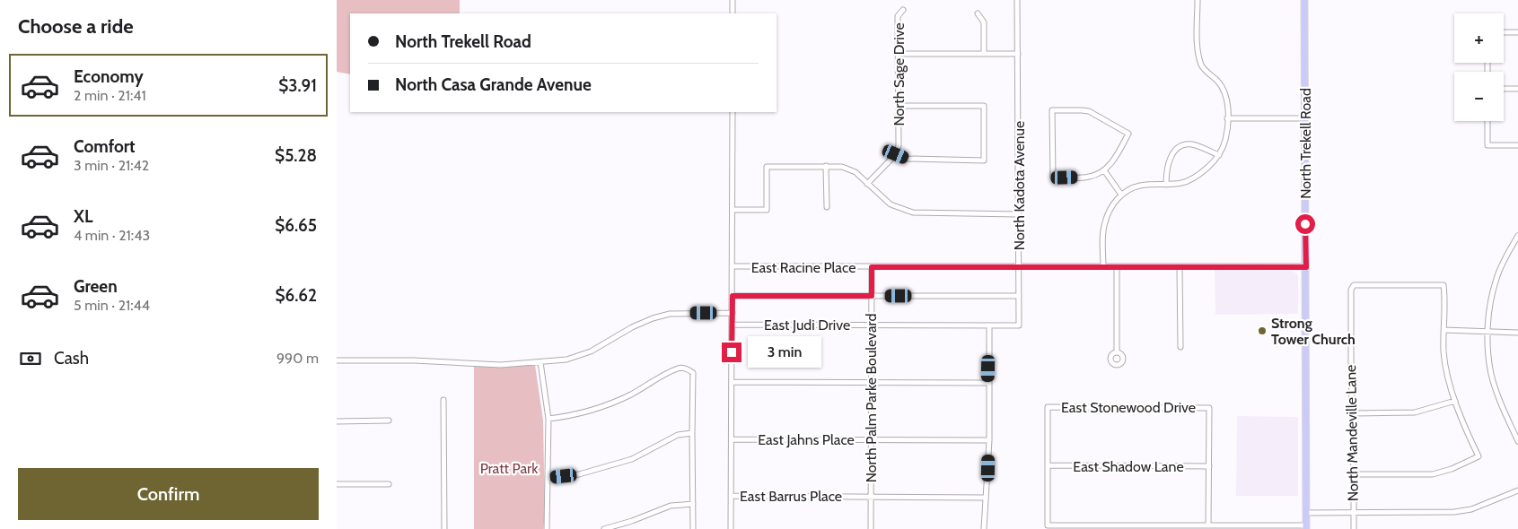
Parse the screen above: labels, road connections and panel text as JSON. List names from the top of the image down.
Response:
{
  "streets": {
    "main road": ["North Trekell Road"],
    "street": [
      "North Sage Drive",
      "North Kadota Avenue",
      "East Racine Place",
      "East Judi Drive",
      "North Palm Parke Boulevard",
      "East Stonewood Drive",
      "North Mandeville Lane",
      "East Jahns Place",
      "East Shadow Lane",
      "East Barrus Place"
    ]
  },
  "crossings": [
    ["North Trekell Road", "East Racine Place"],
    ["North Kadota Avenue", "East Racine Place"],
    ["North Kadota Avenue", "East Judi Drive"],
    ["East Racine Place", "North Palm Parke Boulevard"],
    ["East Judi Drive", "North Palm Parke Boulevard"],
    ["North Palm Parke Boulevard", "East Jahns Place"],
    ["North Palm Parke Boulevard", "East Barrus Place"],
    ["East Stonewood Drive", "East Shadow Lane"]
  ],
  "parks": ["Pratt Park"],
  "places": ["Strong Tower Church"],
  "page": {
    "heading": "Choose a ride",
    "map_buttons": ["+", "−"],
    "banner": ["North Trekell Road", "North Casa Grande Avenue"],
    "list": [
      {
        "name": "Economy",
        "note": "2 min · 21:41",
        "value": "$3.91"
      },
      {
        "name": "Comfort",
        "note": "3 min · 21:42",
        "value": "$5.28"
      },
      {
        "name": "XL",
        "note": "4 min · 21:43",
        "value": "$6.65"
      },
      {
        "name": "Green",
        "note": "5 min · 21:44",
        "value": "$6.62"
      }
    ],
    "pay": ["Cash", "990 m"],
    "bubble": "3 min",
    "buttons": "Confirm"
  }
}
